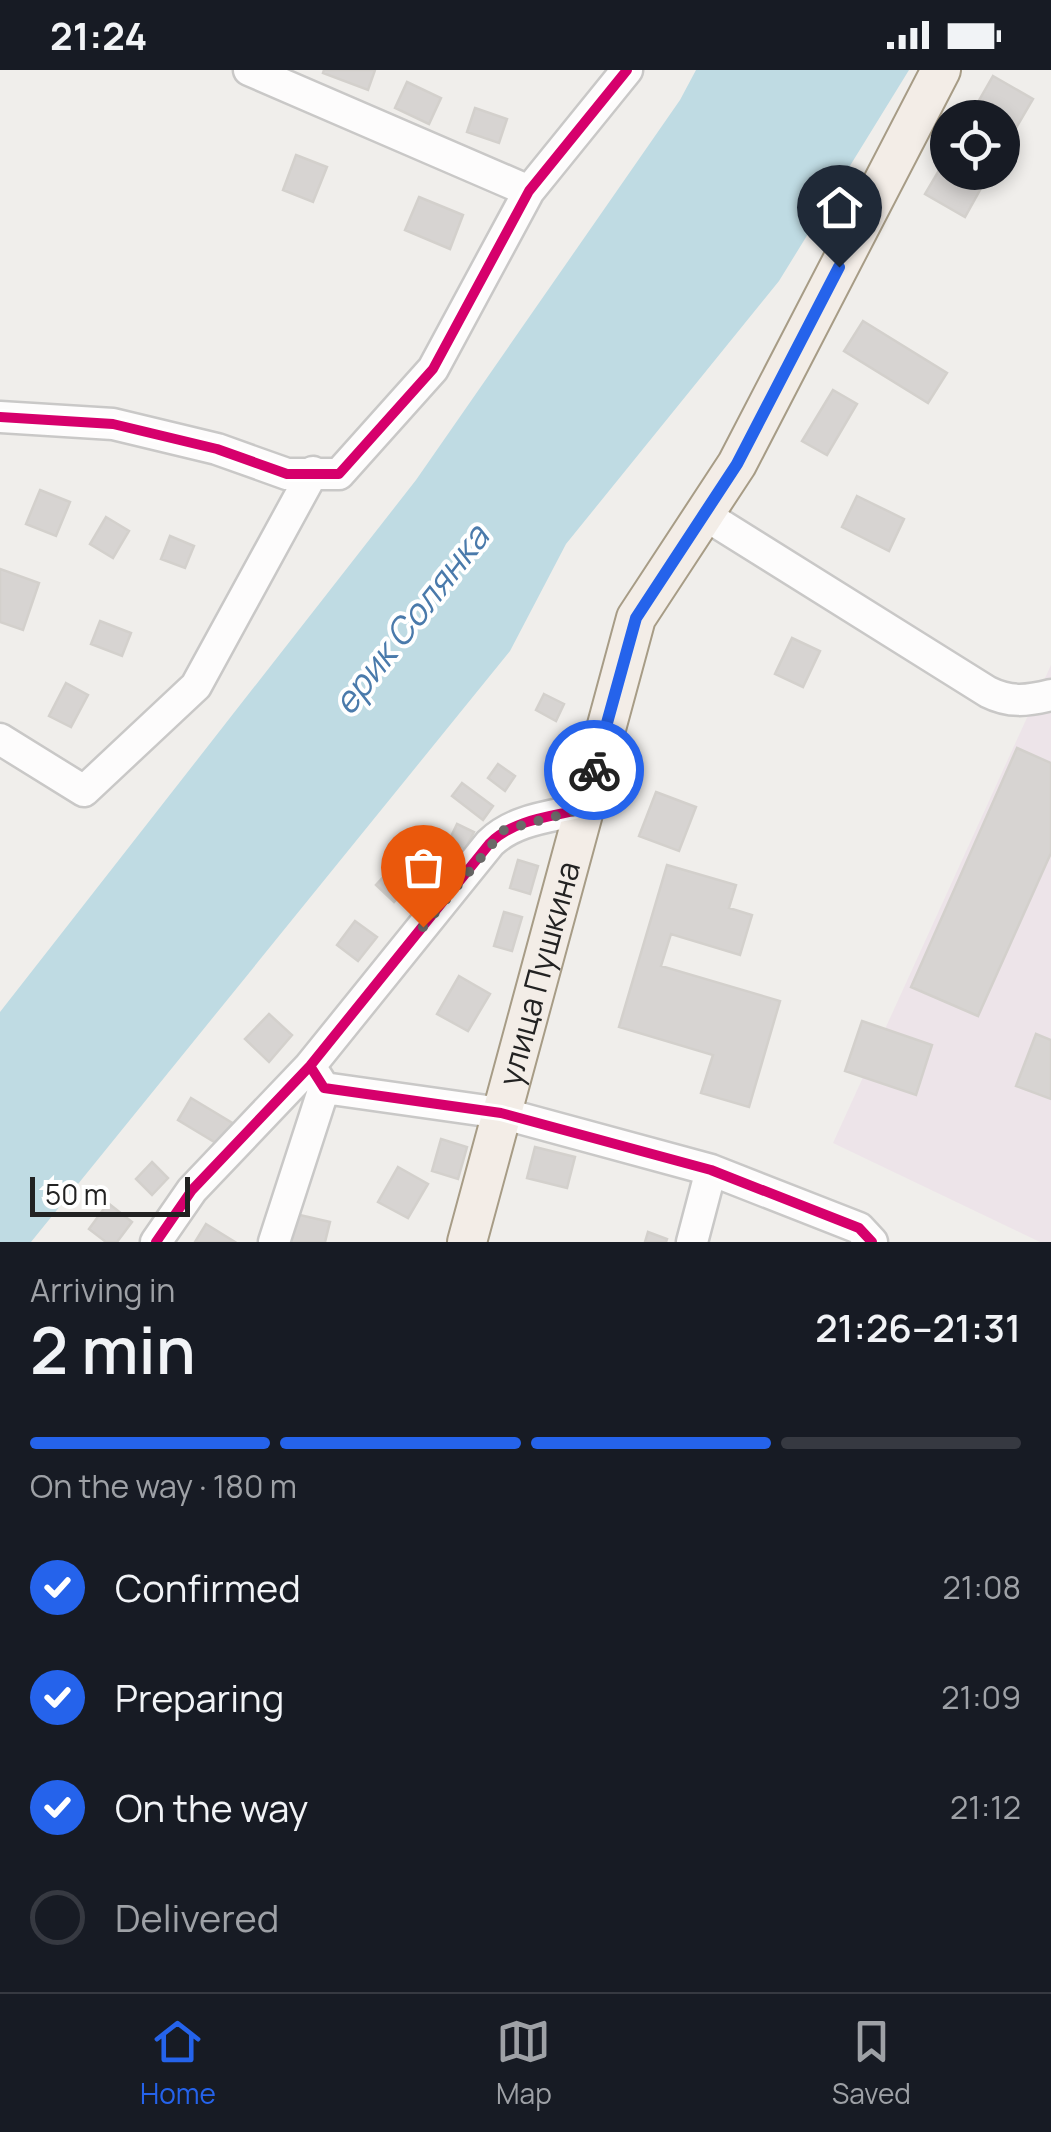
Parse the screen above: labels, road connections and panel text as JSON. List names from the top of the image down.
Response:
{
  "streets": {
    "main road": ["улица Пушкина"]
  },
  "water": ["ерик Солянка"],
  "scale_bar": "50 m",
  "page": {
    "status": "21:24",
    "scale": "50 m",
    "heading": ["2 min", "Arriving in", "21:26–21:31"],
    "bar": "On the way · 180 m",
    "list": [
      ["Confirmed", "21:08"],
      ["Preparing", "21:09"],
      ["On the way", "21:12"],
      "Delivered"
    ],
    "tabs": ["Home", "Map", "Saved"]
  }
}
